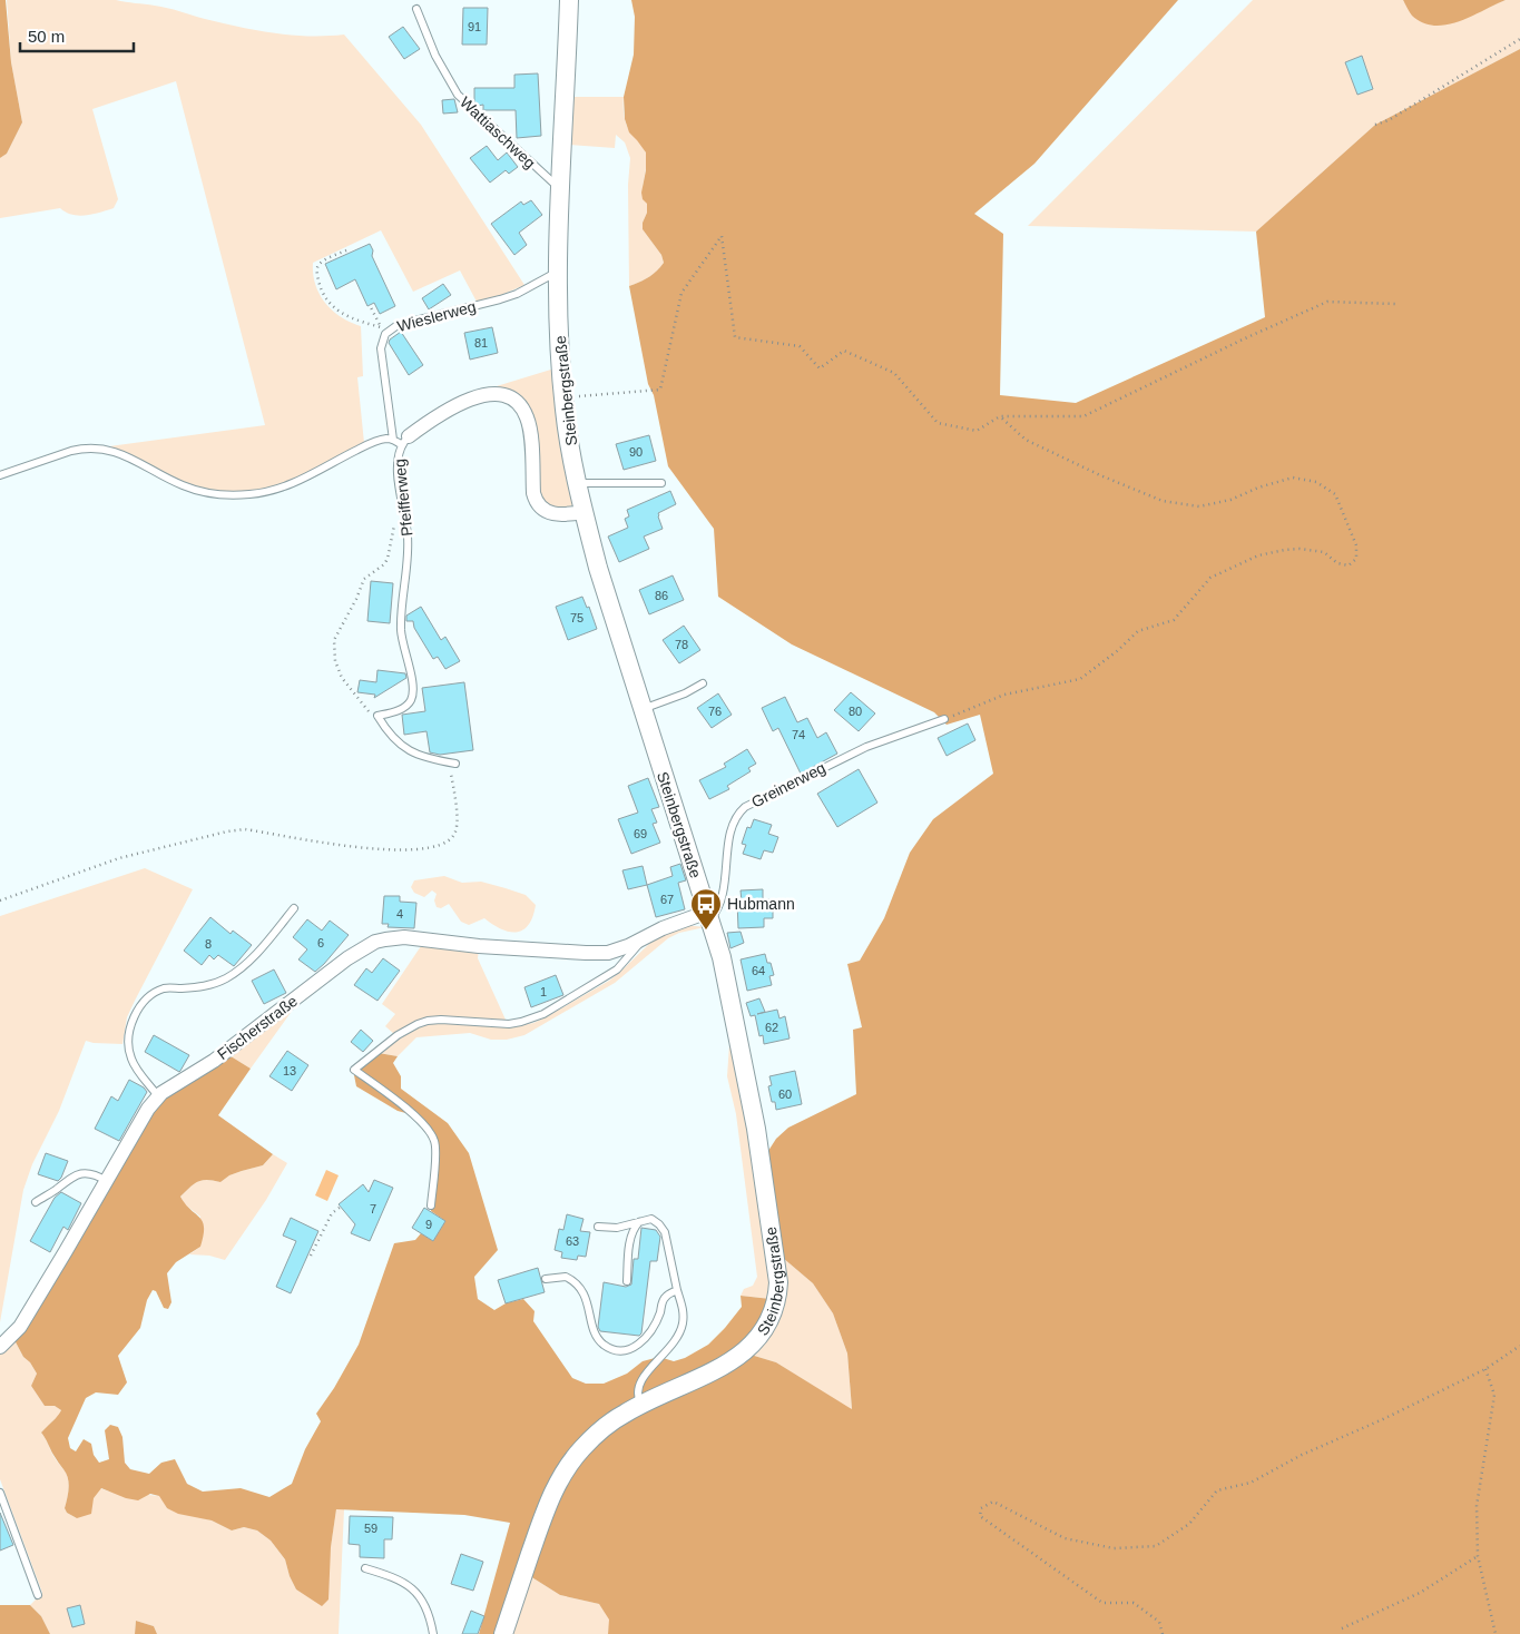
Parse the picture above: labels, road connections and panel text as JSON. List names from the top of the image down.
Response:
{
  "streets": {
    "street": ["Steinbergstraße", "Pfeifferweg", "Fischerstraße"],
    "lane": ["Wattiaschweg", "Wieslerweg", "Greinerweg"]
  },
  "crossings": [
    ["Wattiaschweg", "Steinbergstraße"],
    ["Wieslerweg", "Steinbergstraße"],
    ["Steinbergstraße", "Pfeifferweg"],
    ["Steinbergstraße", "Greinerweg"],
    ["Steinbergstraße", "Fischerstraße"],
    ["Greinerweg", "Fischerstraße"]
  ],
  "places": {
    "bus stop": ["Hubmann"]
  },
  "house_numbers": [
    "91",
    "81",
    "90",
    "86",
    "75",
    "78",
    "76",
    "80",
    "74",
    "69",
    "67",
    "4",
    "6",
    "8",
    "64",
    "1",
    "62",
    "13",
    "60",
    "7",
    "9",
    "63",
    "59"
  ],
  "scale_bar": "50 m"
}
